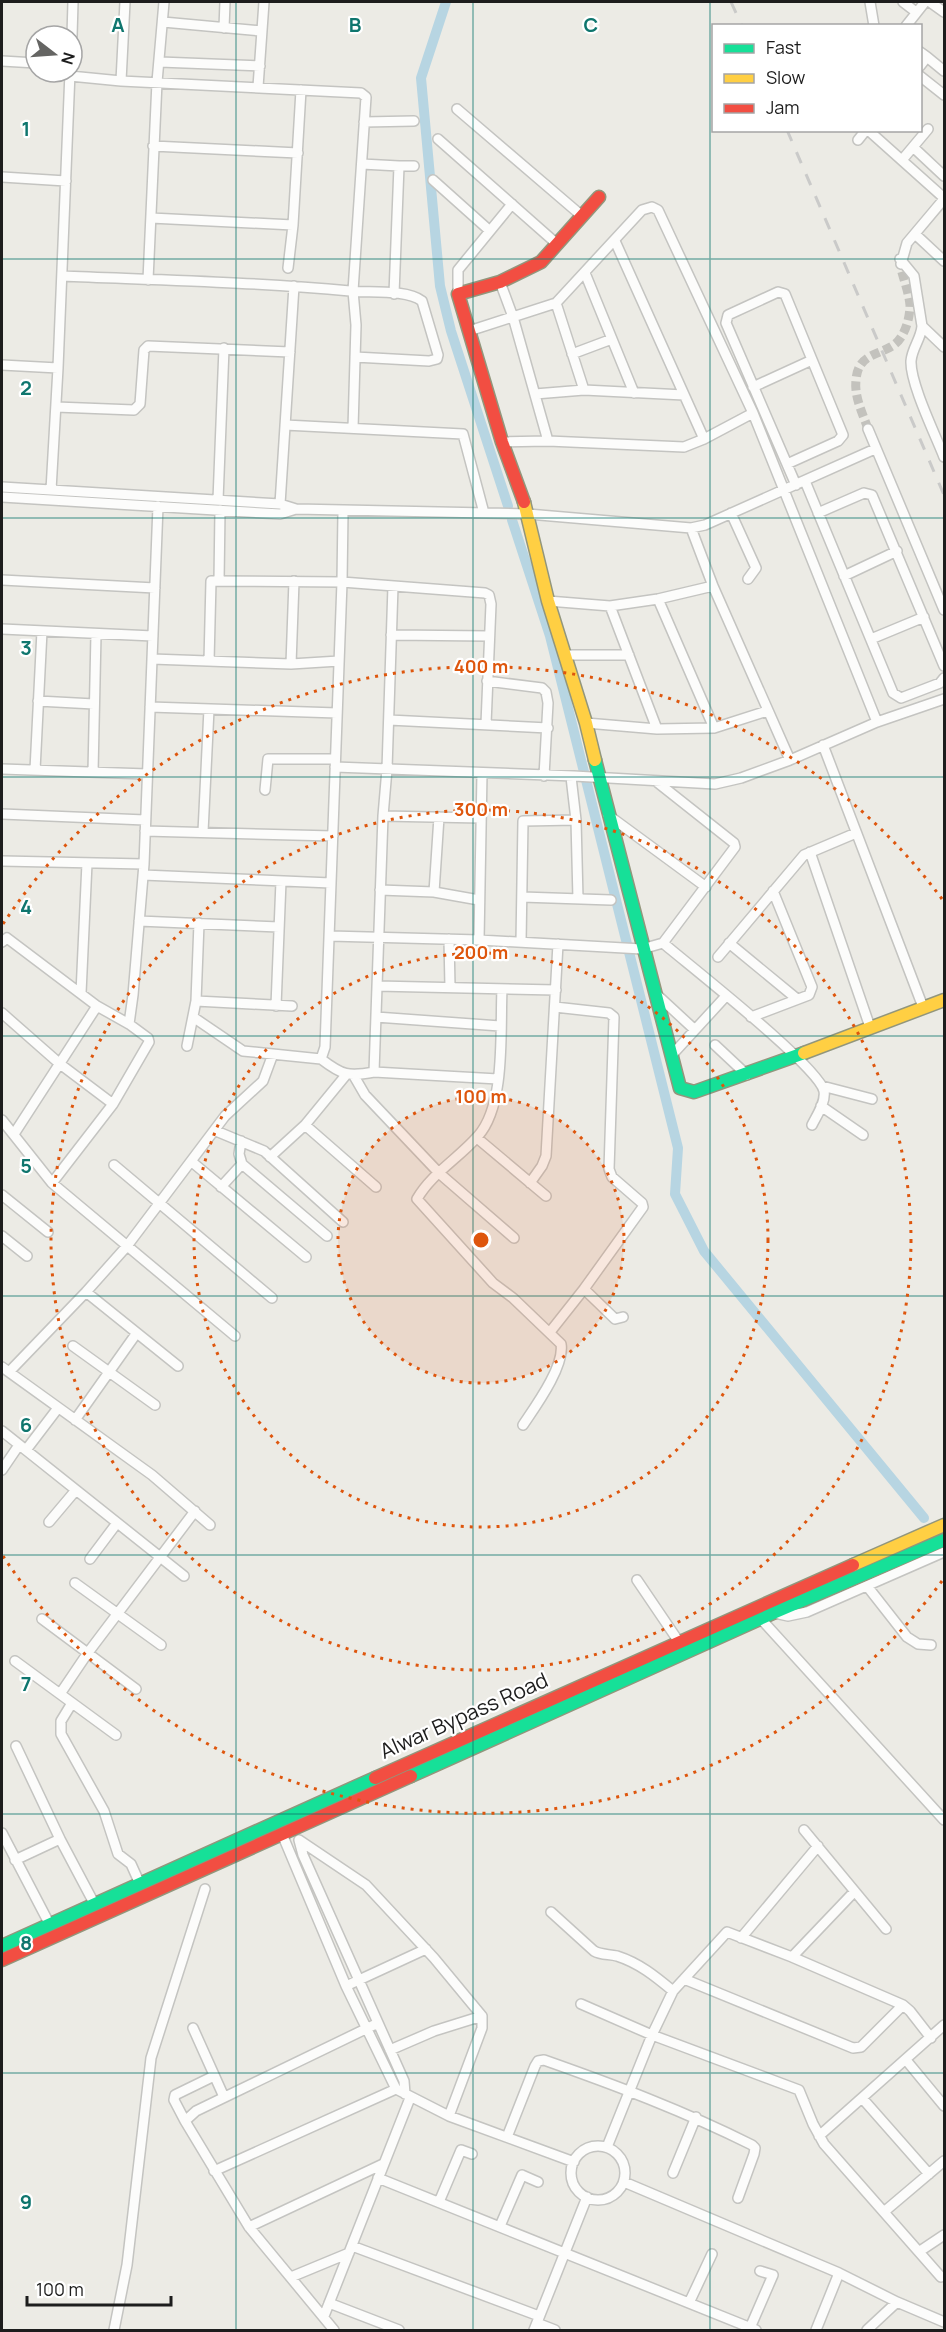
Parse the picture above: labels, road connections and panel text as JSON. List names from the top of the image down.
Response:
{
  "streets": {
    "main road": ["Alwar Bypass Road"]
  },
  "legend": ["Fast", "Slow", "Jam"],
  "scale_bar": "100 m",
  "north": "right",
  "grid": {
    "columns": ["A", "B", "C"],
    "rows": [
      "1",
      "2",
      "3",
      "4",
      "5",
      "6",
      "7",
      "8",
      "9"
    ]
  },
  "rings": [
    "400 m",
    "300 m",
    "200 m",
    "100 m"
  ]
}
